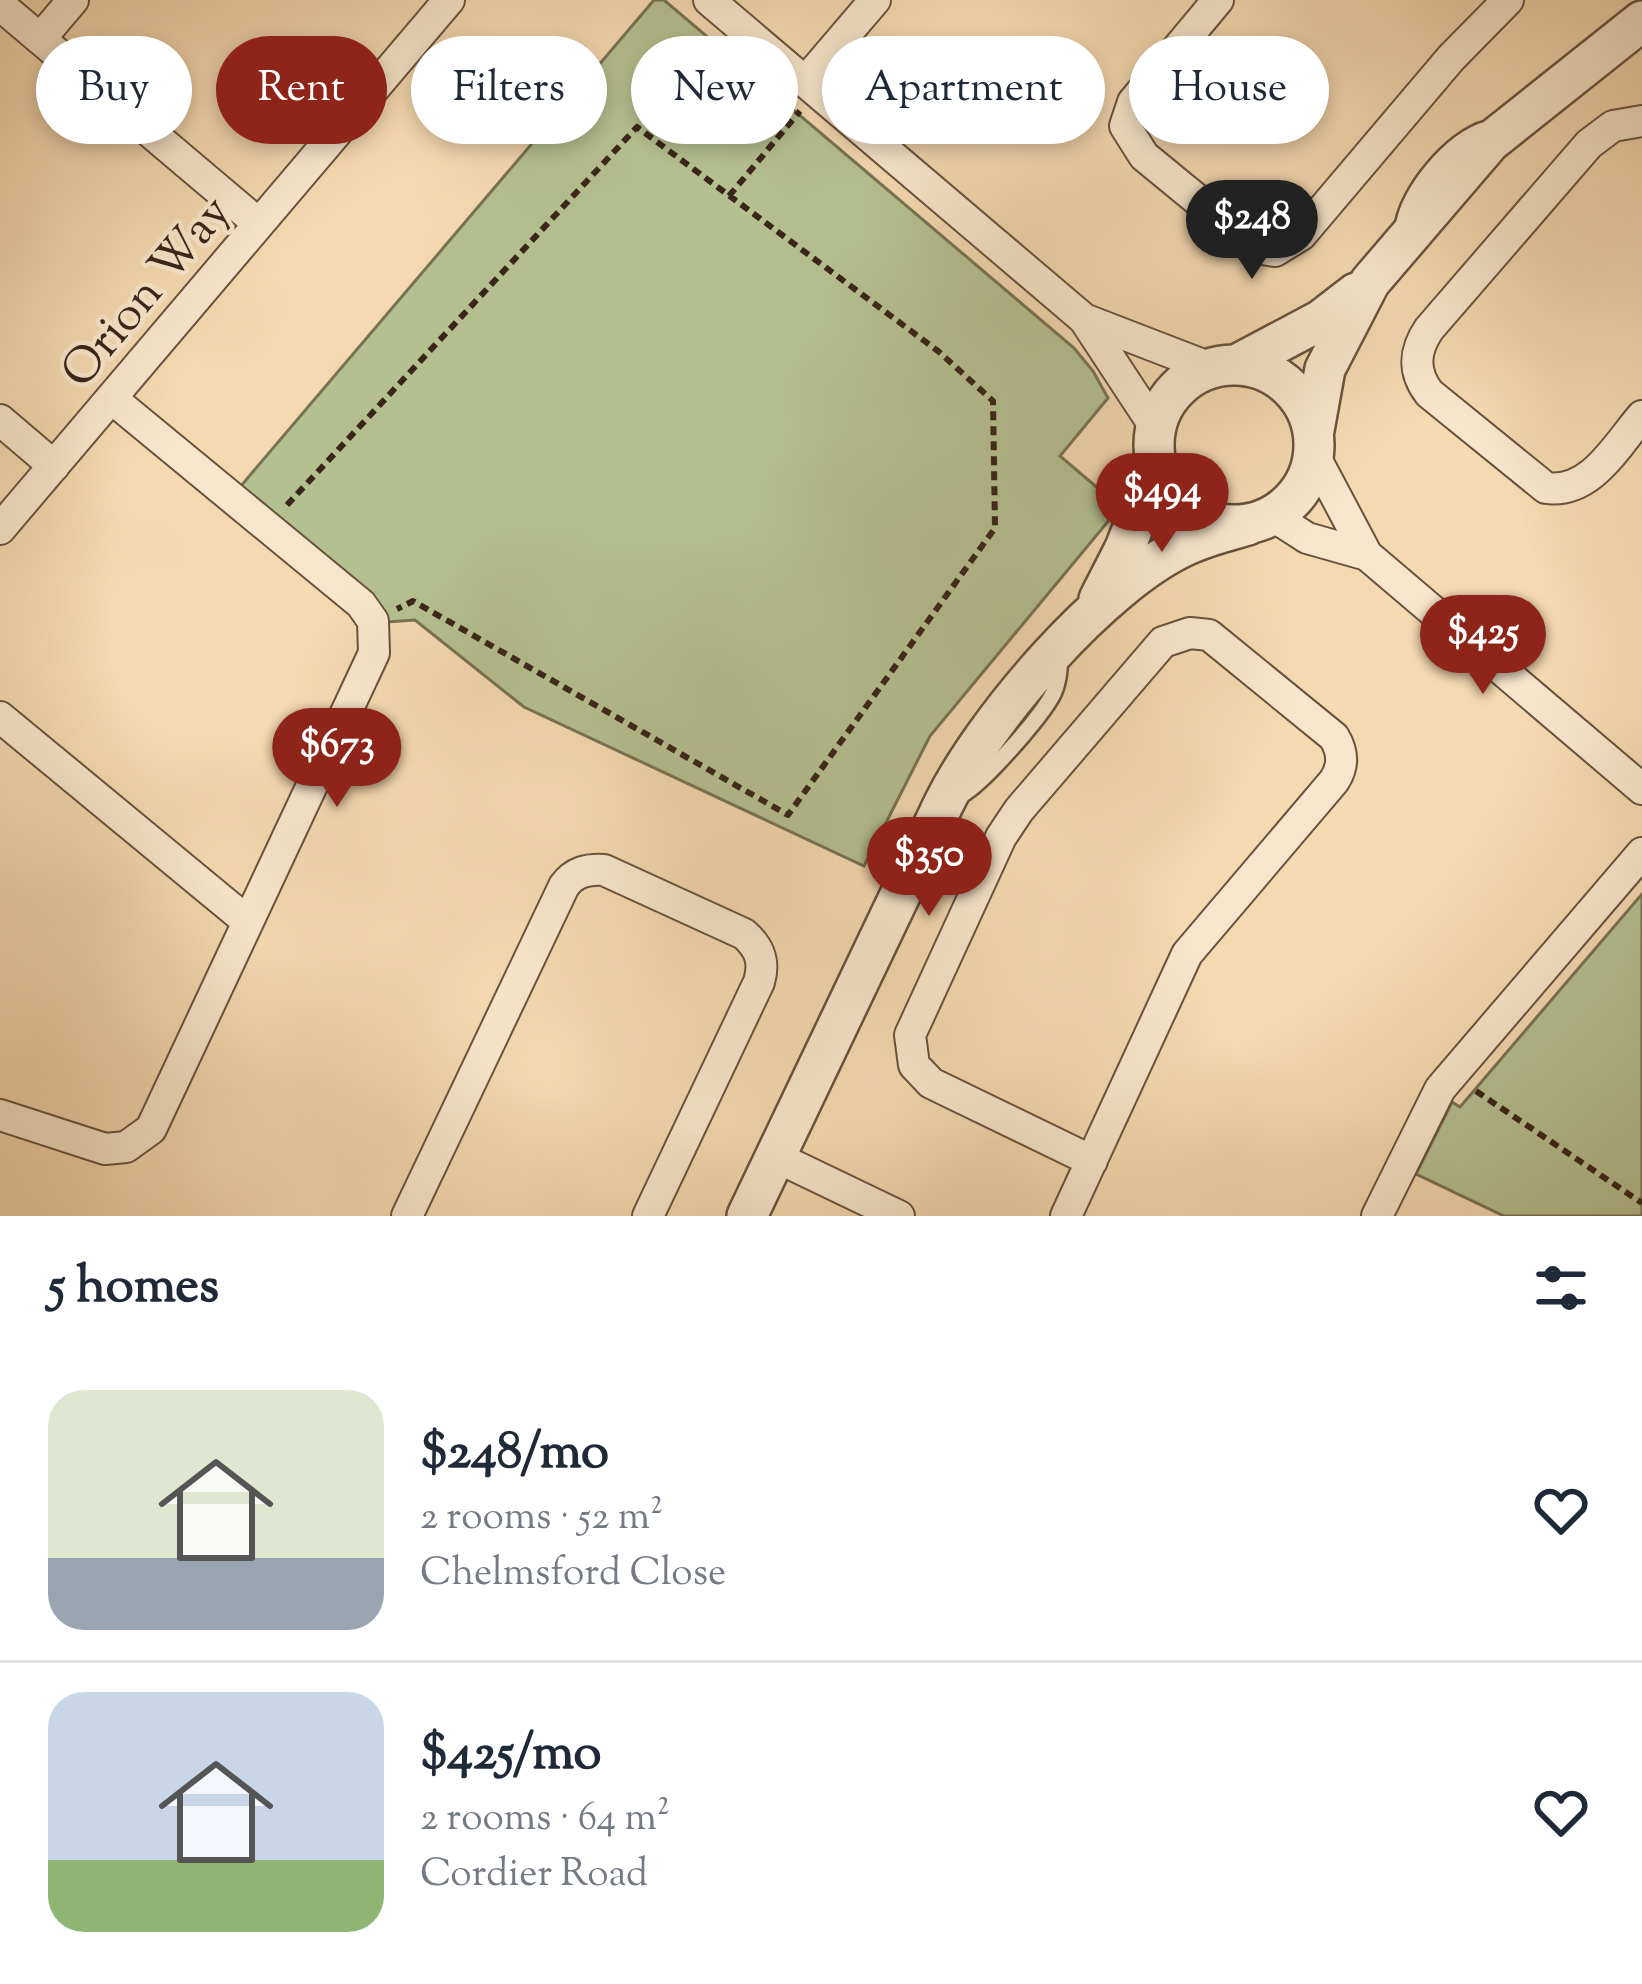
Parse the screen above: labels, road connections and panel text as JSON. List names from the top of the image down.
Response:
{
  "streets": {
    "street": ["Orion Way"]
  },
  "page": {
    "chip": [
      "Buy",
      "Rent",
      "Filters",
      "New",
      "Apartment",
      "House"
    ],
    "price": [
      "$248",
      "$494",
      "$425",
      "$673",
      "$350"
    ],
    "heading": "5 homes",
    "list": [
      {
        "name": "$248/mo",
        "note": "2 rooms · 52 m² · Chelmsford Close"
      },
      {
        "name": "$425/mo",
        "note": "2 rooms · 64 m² · Cordier Road"
      }
    ]
  }
}
